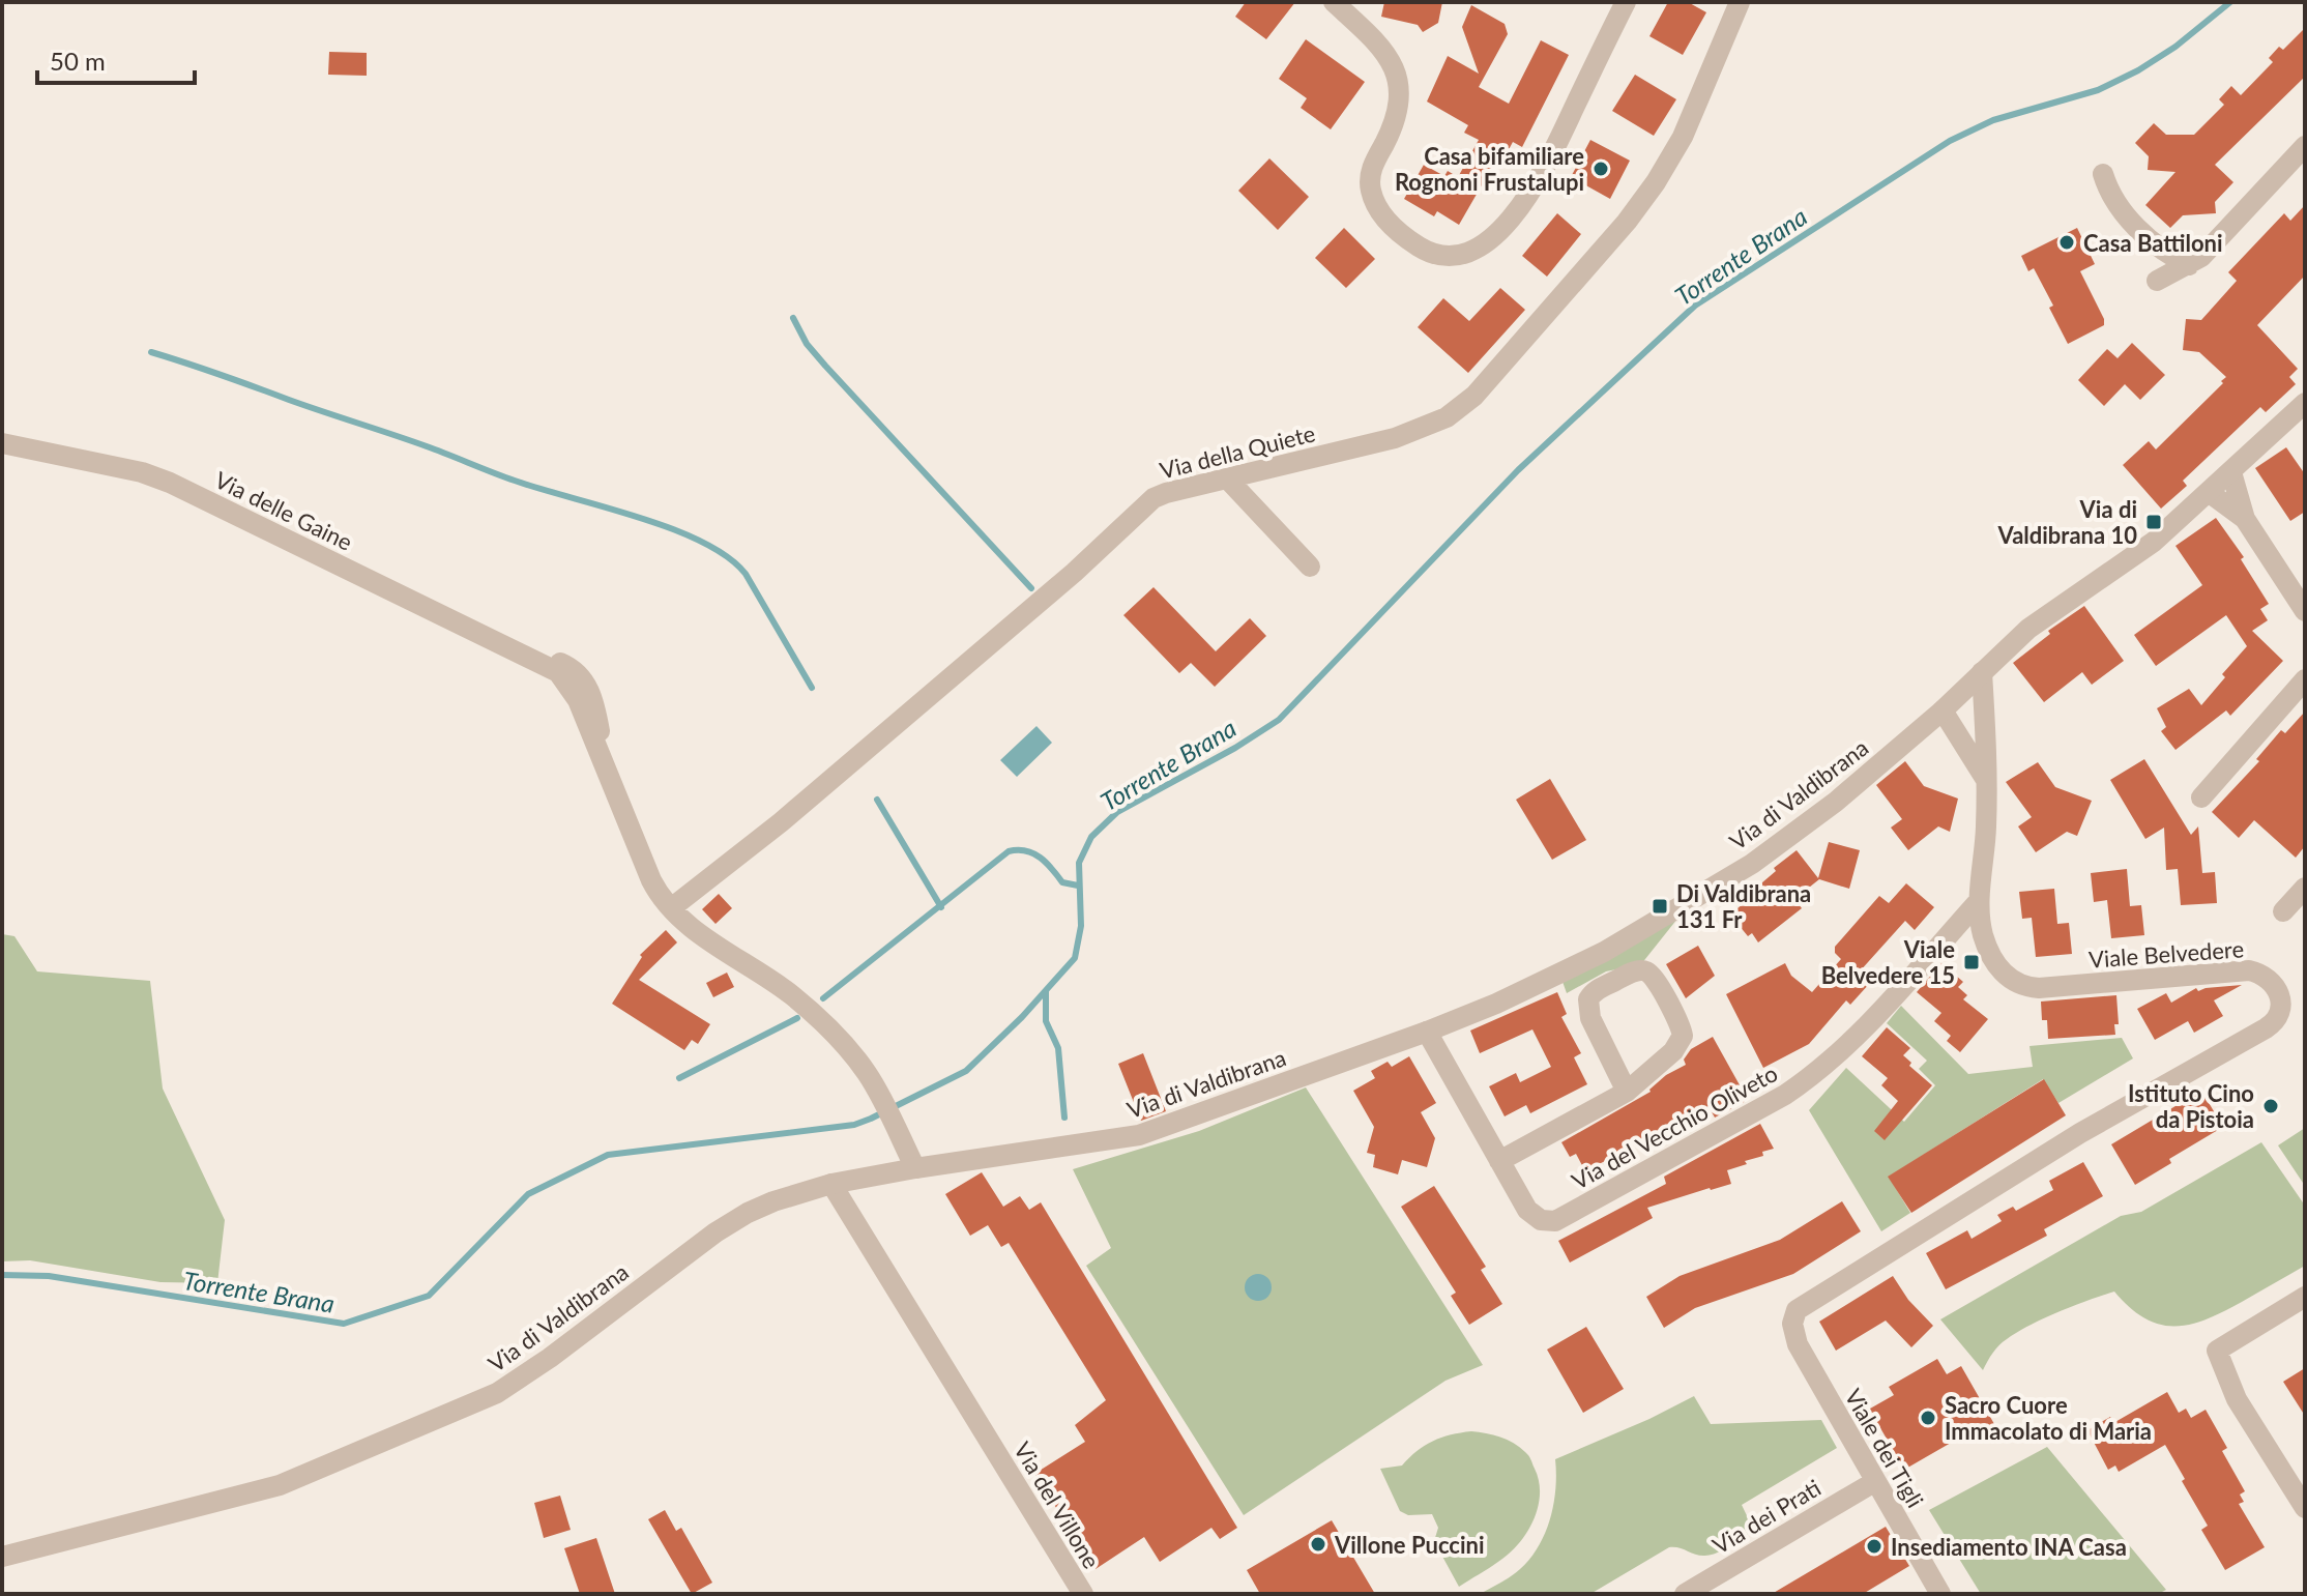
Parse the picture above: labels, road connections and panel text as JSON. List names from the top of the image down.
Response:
{
  "streets": {
    "street": [
      "Via della Quiete",
      "Via delle Gaine",
      "Via di Valdibrana",
      "Viale Belvedere",
      "Via del Vecchio Oliveto",
      "Viale dei Tigli",
      "Via del Villone",
      "Via dei Prati"
    ]
  },
  "crossings": [
    ["Via della Quiete", "Via delle Gaine"],
    ["Via delle Gaine", "Via di Valdibrana"],
    ["Via di Valdibrana", "Viale Belvedere"],
    ["Via di Valdibrana", "Via del Vecchio Oliveto"],
    ["Via di Valdibrana", "Via del Villone"],
    ["Viale Belvedere", "Via del Vecchio Oliveto"],
    ["Viale Belvedere", "Viale dei Tigli"],
    ["Viale dei Tigli", "Via dei Prati"]
  ],
  "water": ["Torrente Brana"],
  "places": {
    "other": [
      "Casa bifamiliare Rognoni Frustalupi",
      "Casa Battiloni",
      "Istituto Cino da Pistoia",
      "Sacro Cuore Immacolato di Maria",
      "Villone Puccini",
      "Insediamento INA Casa"
    ],
    "transit": ["Via di Valdibrana 10", "Di Valdibrana 131 Fr", "Viale Belvedere 15"]
  },
  "scale_bar": "50 m"
}
